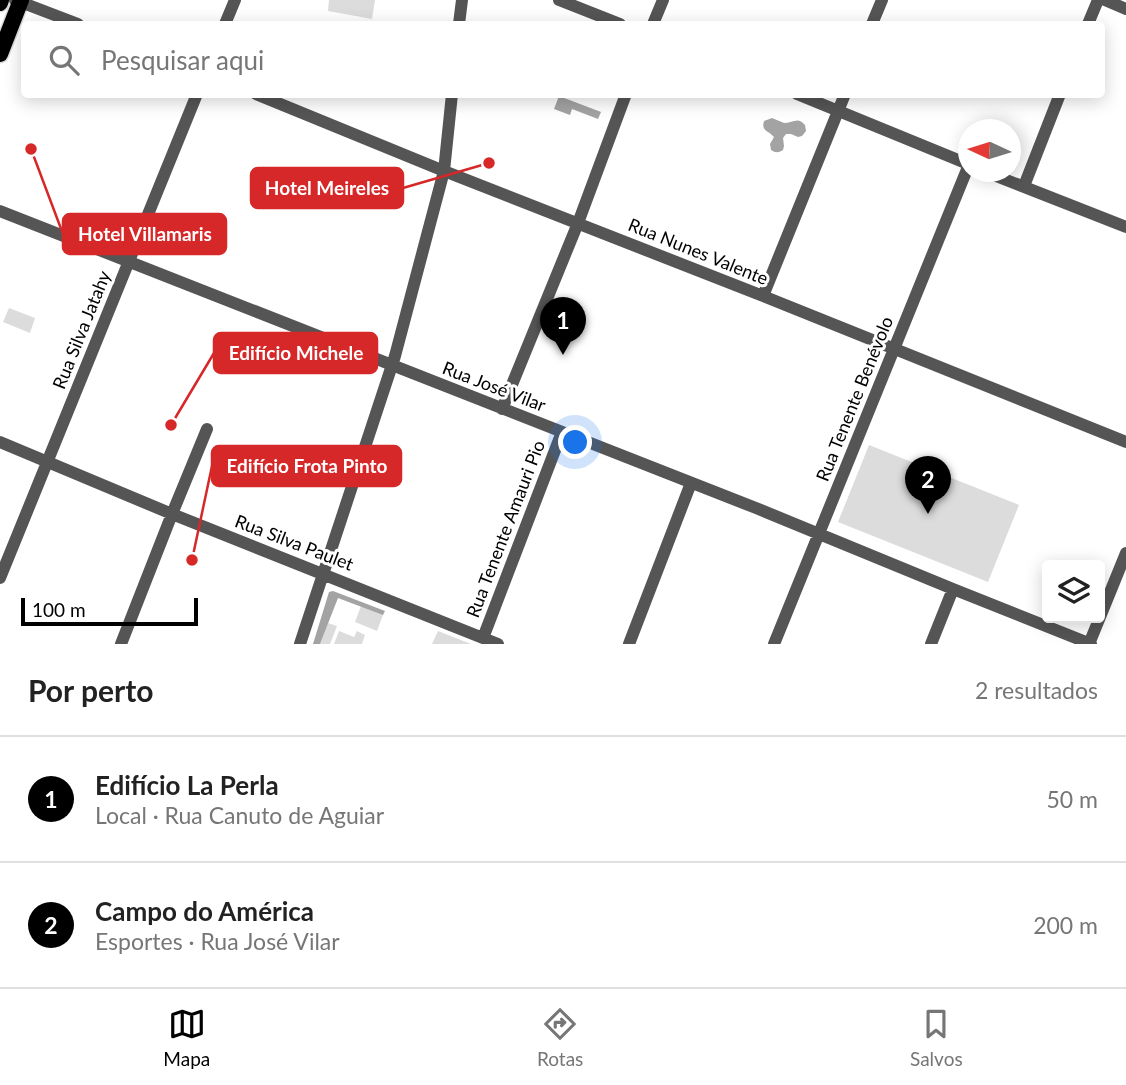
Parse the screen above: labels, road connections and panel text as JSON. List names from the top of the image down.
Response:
{
  "streets": {
    "street": [
      "Rua Nunes Valente",
      "Rua Silva Jatahy",
      "Rua José Vilar",
      "Rua Tenente Benévolo",
      "Rua Tenente Amauri Pio",
      "Rua Silva Paulet"
    ]
  },
  "crossings": [
    ["Rua Nunes Valente", "Rua Tenente Benévolo"],
    ["Rua Silva Jatahy", "Rua José Vilar"],
    ["Rua Silva Jatahy", "Rua Silva Paulet"],
    ["Rua José Vilar", "Rua Tenente Benévolo"],
    ["Rua José Vilar", "Rua Tenente Amauri Pio"],
    ["Rua Tenente Amauri Pio", "Rua Silva Paulet"]
  ],
  "places": [
    "Hotel Villamaris",
    "Hotel Meireles",
    "Edifício Michele",
    "Edifício Frota Pinto"
  ],
  "scale_bar": "100 m",
  "north": "left",
  "page": {
    "search": "Pesquisar aqui",
    "pins": ["1", "2"],
    "scale": "100 m",
    "heading": ["Por perto", "2 resultados"],
    "list": [
      {
        "mark": "1",
        "name": "Edifício La Perla",
        "note": "Local · Rua Canuto de Aguiar",
        "value": "50 m"
      },
      {
        "mark": "2",
        "name": "Campo do América",
        "note": "Esportes · Rua José Vilar",
        "value": "200 m"
      }
    ],
    "nav": ["Mapa", "Rotas", "Salvos"]
  }
}
